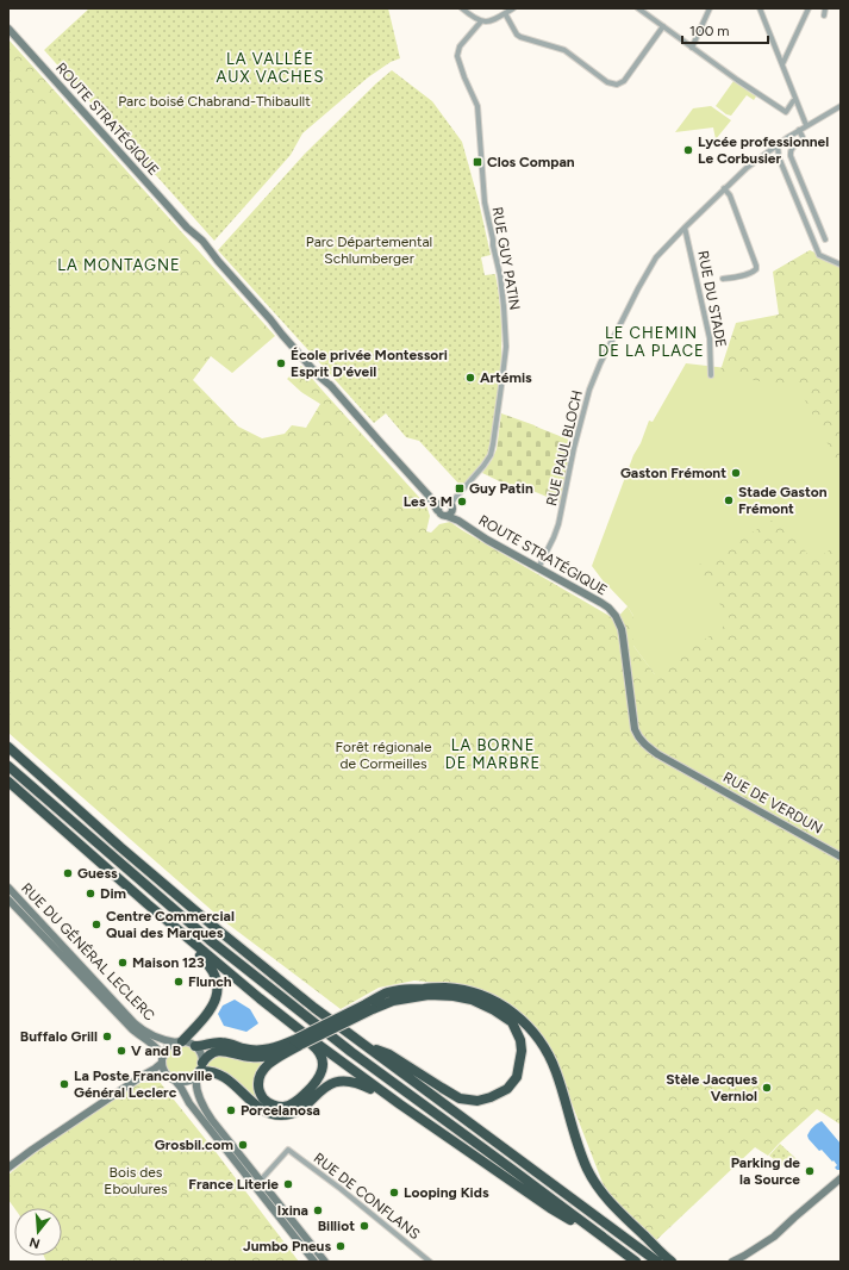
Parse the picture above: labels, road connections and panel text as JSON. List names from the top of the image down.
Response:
{
  "streets": {
    "street": [
      "ROUTE STRATÉGIQUE",
      "RUE GUY PATIN",
      "RUE DU STADE",
      "RUE PAUL BLOCH",
      "RUE DE VERDUN",
      "RUE DU GÉNÉRAL LECLERC",
      "RUE DE CONFLANS"
    ]
  },
  "crossings": [
    ["ROUTE STRATÉGIQUE", "RUE GUY PATIN"],
    ["ROUTE STRATÉGIQUE", "RUE PAUL BLOCH"],
    ["ROUTE STRATÉGIQUE", "RUE DE VERDUN"],
    ["RUE DU STADE", "RUE PAUL BLOCH"]
  ],
  "districts": [
    "LA VALLÉE AUX VACHES",
    "LA MONTAGNE",
    "LE CHEMIN DE LA PLACE",
    "LA BORNE DE MARBRE"
  ],
  "parks": [
    "Parc boisé Chabrand-Thibaullt",
    "Parc Départemental Schlumberger",
    "Forêt régionale de Cormeilles",
    "Bois des Eboulures"
  ],
  "places": {
    "other": [
      "Lycée professionnel Le Corbusier",
      "École privée Montessori Esprit D'éveil",
      "Artémis",
      "Gaston Frémont",
      "Stade Gaston Frémont",
      "Les 3 M",
      "Guess",
      "Dim",
      "Centre Commercial Quai des Marques",
      "Maison 123",
      "Flunch",
      "Buffalo Grill",
      "V and B",
      "La Poste Franconville Général Leclerc",
      "Stèle Jacques Verniol",
      "Porcelanosa",
      "Grosbil.com",
      "Parking de la Source",
      "France Literie",
      "Looping Kids",
      "Ixina",
      "Billiot",
      "Jumbo Pneus"
    ],
    "transit": ["Clos Compan", "Guy Patin"]
  },
  "scale_bar": "100 m",
  "north": "bottom"
}
